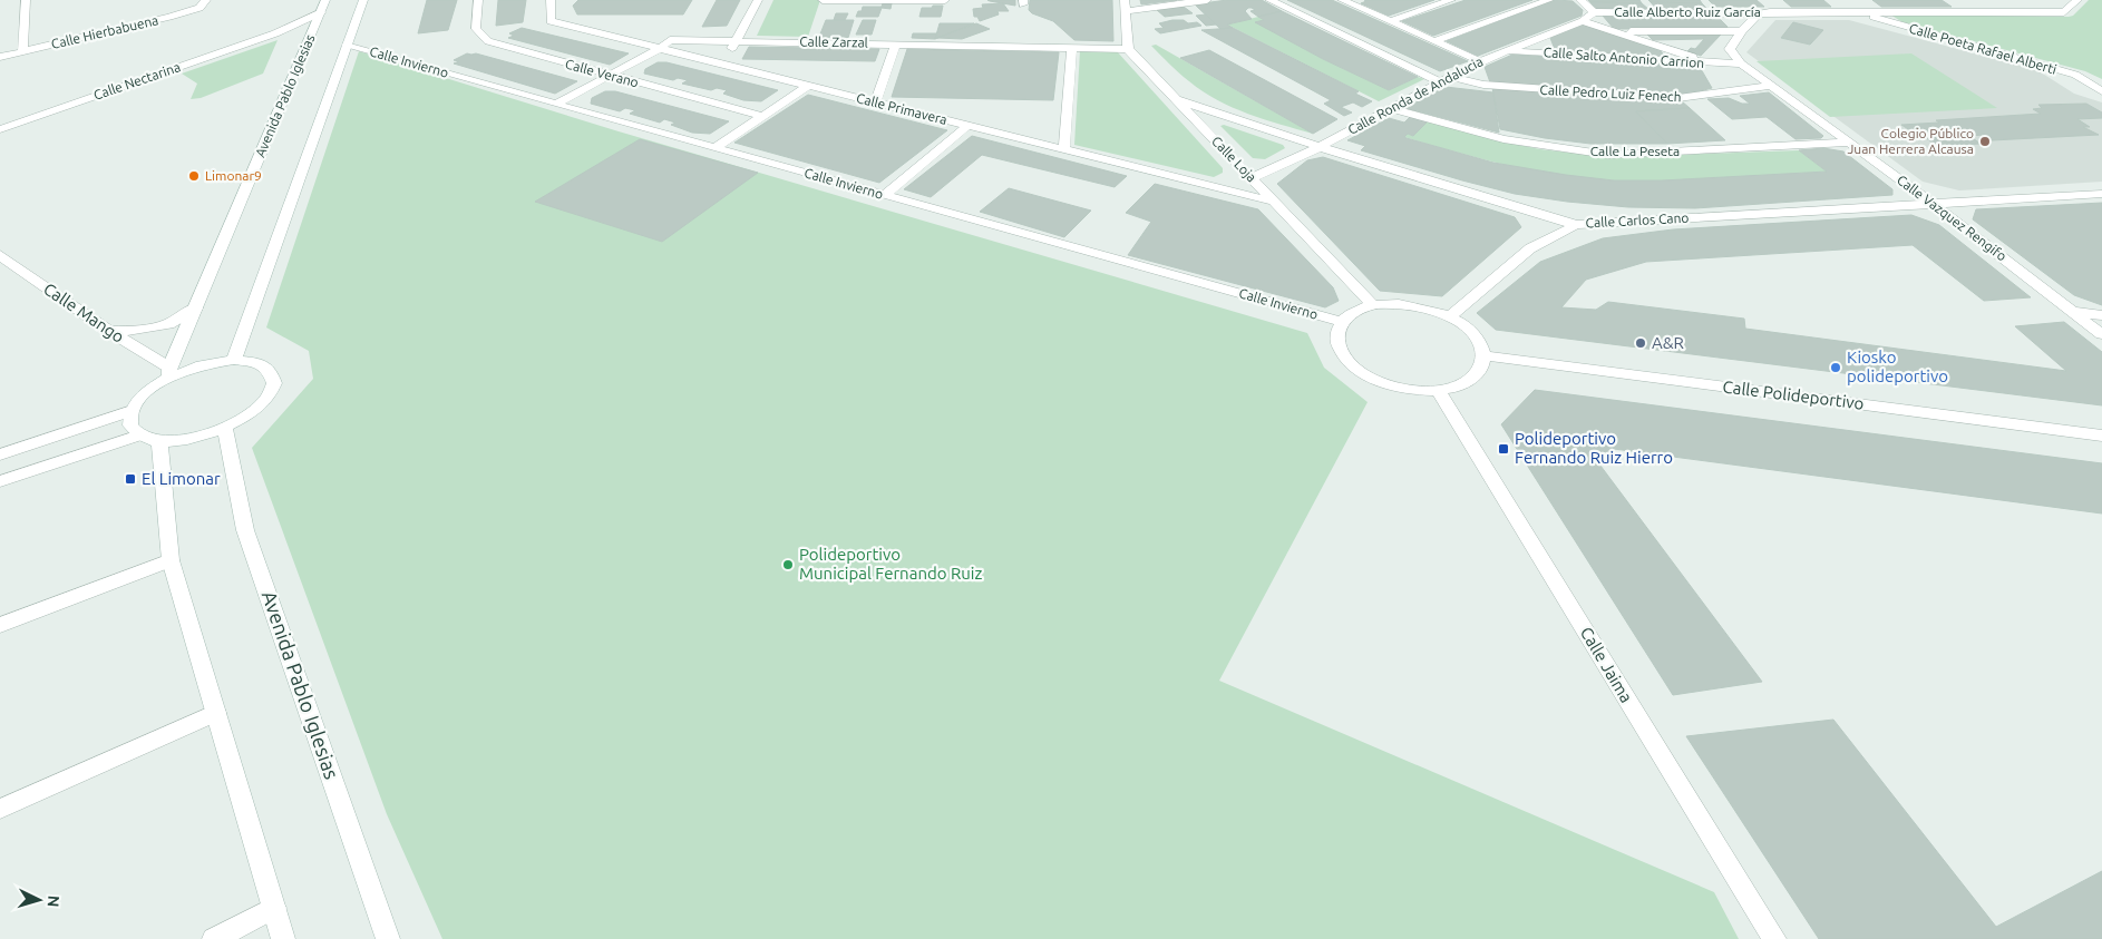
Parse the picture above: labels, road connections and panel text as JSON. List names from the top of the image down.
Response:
{
  "streets": {
    "street": [
      "Calle Alberto Ruiz García",
      "Calle Hierbabuena",
      "Calle Zarzal",
      "Calle Poeta Rafael Alberti",
      "Calle Salto Antonio Carrion",
      "Calle Invierno",
      "Calle Verano",
      "Calle Nectarina",
      "Calle Pedro Luiz Fenech",
      "Avenida Pablo Iglesias",
      "Calle Ronda de Andalucia",
      "Calle Primavera",
      "Calle La Peseta",
      "Calle Loja",
      "Calle Vazquez Rengifo",
      "Calle Carlos Cano",
      "Calle Mango",
      "Calle Polideportivo",
      "Calle Jaima"
    ]
  },
  "crossings": [
    ["Calle Alberto Ruiz García", "Calle Poeta Rafael Alberti"],
    ["Calle Alberto Ruiz García", "Calle Ronda de Andalucia"],
    ["Calle Zarzal", "Calle Invierno"],
    ["Calle Zarzal", "Calle Verano"],
    ["Calle Zarzal", "Calle Primavera"],
    ["Calle Zarzal", "Calle Loja"],
    ["Calle Salto Antonio Carrion", "Calle Ronda de Andalucia"],
    ["Calle Salto Antonio Carrion", "Calle Vazquez Rengifo"],
    ["Calle Invierno", "Calle Loja"],
    ["Calle Invierno", "Calle Polideportivo"],
    ["Calle Invierno", "Calle Jaima"],
    ["Calle Pedro Luiz Fenech", "Calle Ronda de Andalucia"],
    ["Calle Pedro Luiz Fenech", "Calle Vazquez Rengifo"],
    ["Avenida Pablo Iglesias", "Calle Mango"],
    ["Calle Ronda de Andalucia", "Calle La Peseta"],
    ["Calle Ronda de Andalucia", "Calle Loja"],
    ["Calle Ronda de Andalucia", "Calle Carlos Cano"],
    ["Calle Primavera", "Calle Loja"],
    ["Calle La Peseta", "Calle Vazquez Rengifo"],
    ["Calle Loja", "Calle Carlos Cano"],
    ["Calle Loja", "Calle Polideportivo"],
    ["Calle Loja", "Calle Jaima"],
    ["Calle Vazquez Rengifo", "Calle Carlos Cano"],
    ["Calle Polideportivo", "Calle Jaima"]
  ],
  "places": {
    "other": [
      "Colegio Público Juan Herrera Alcausa",
      "Limonar9",
      "A&R",
      "Kiosko polideportivo",
      "Polideportivo Municipal Fernando Ruiz"
    ],
    "transit": ["Polideportivo Fernando Ruiz Hierro", "El Limonar"]
  },
  "north": "right"
}
